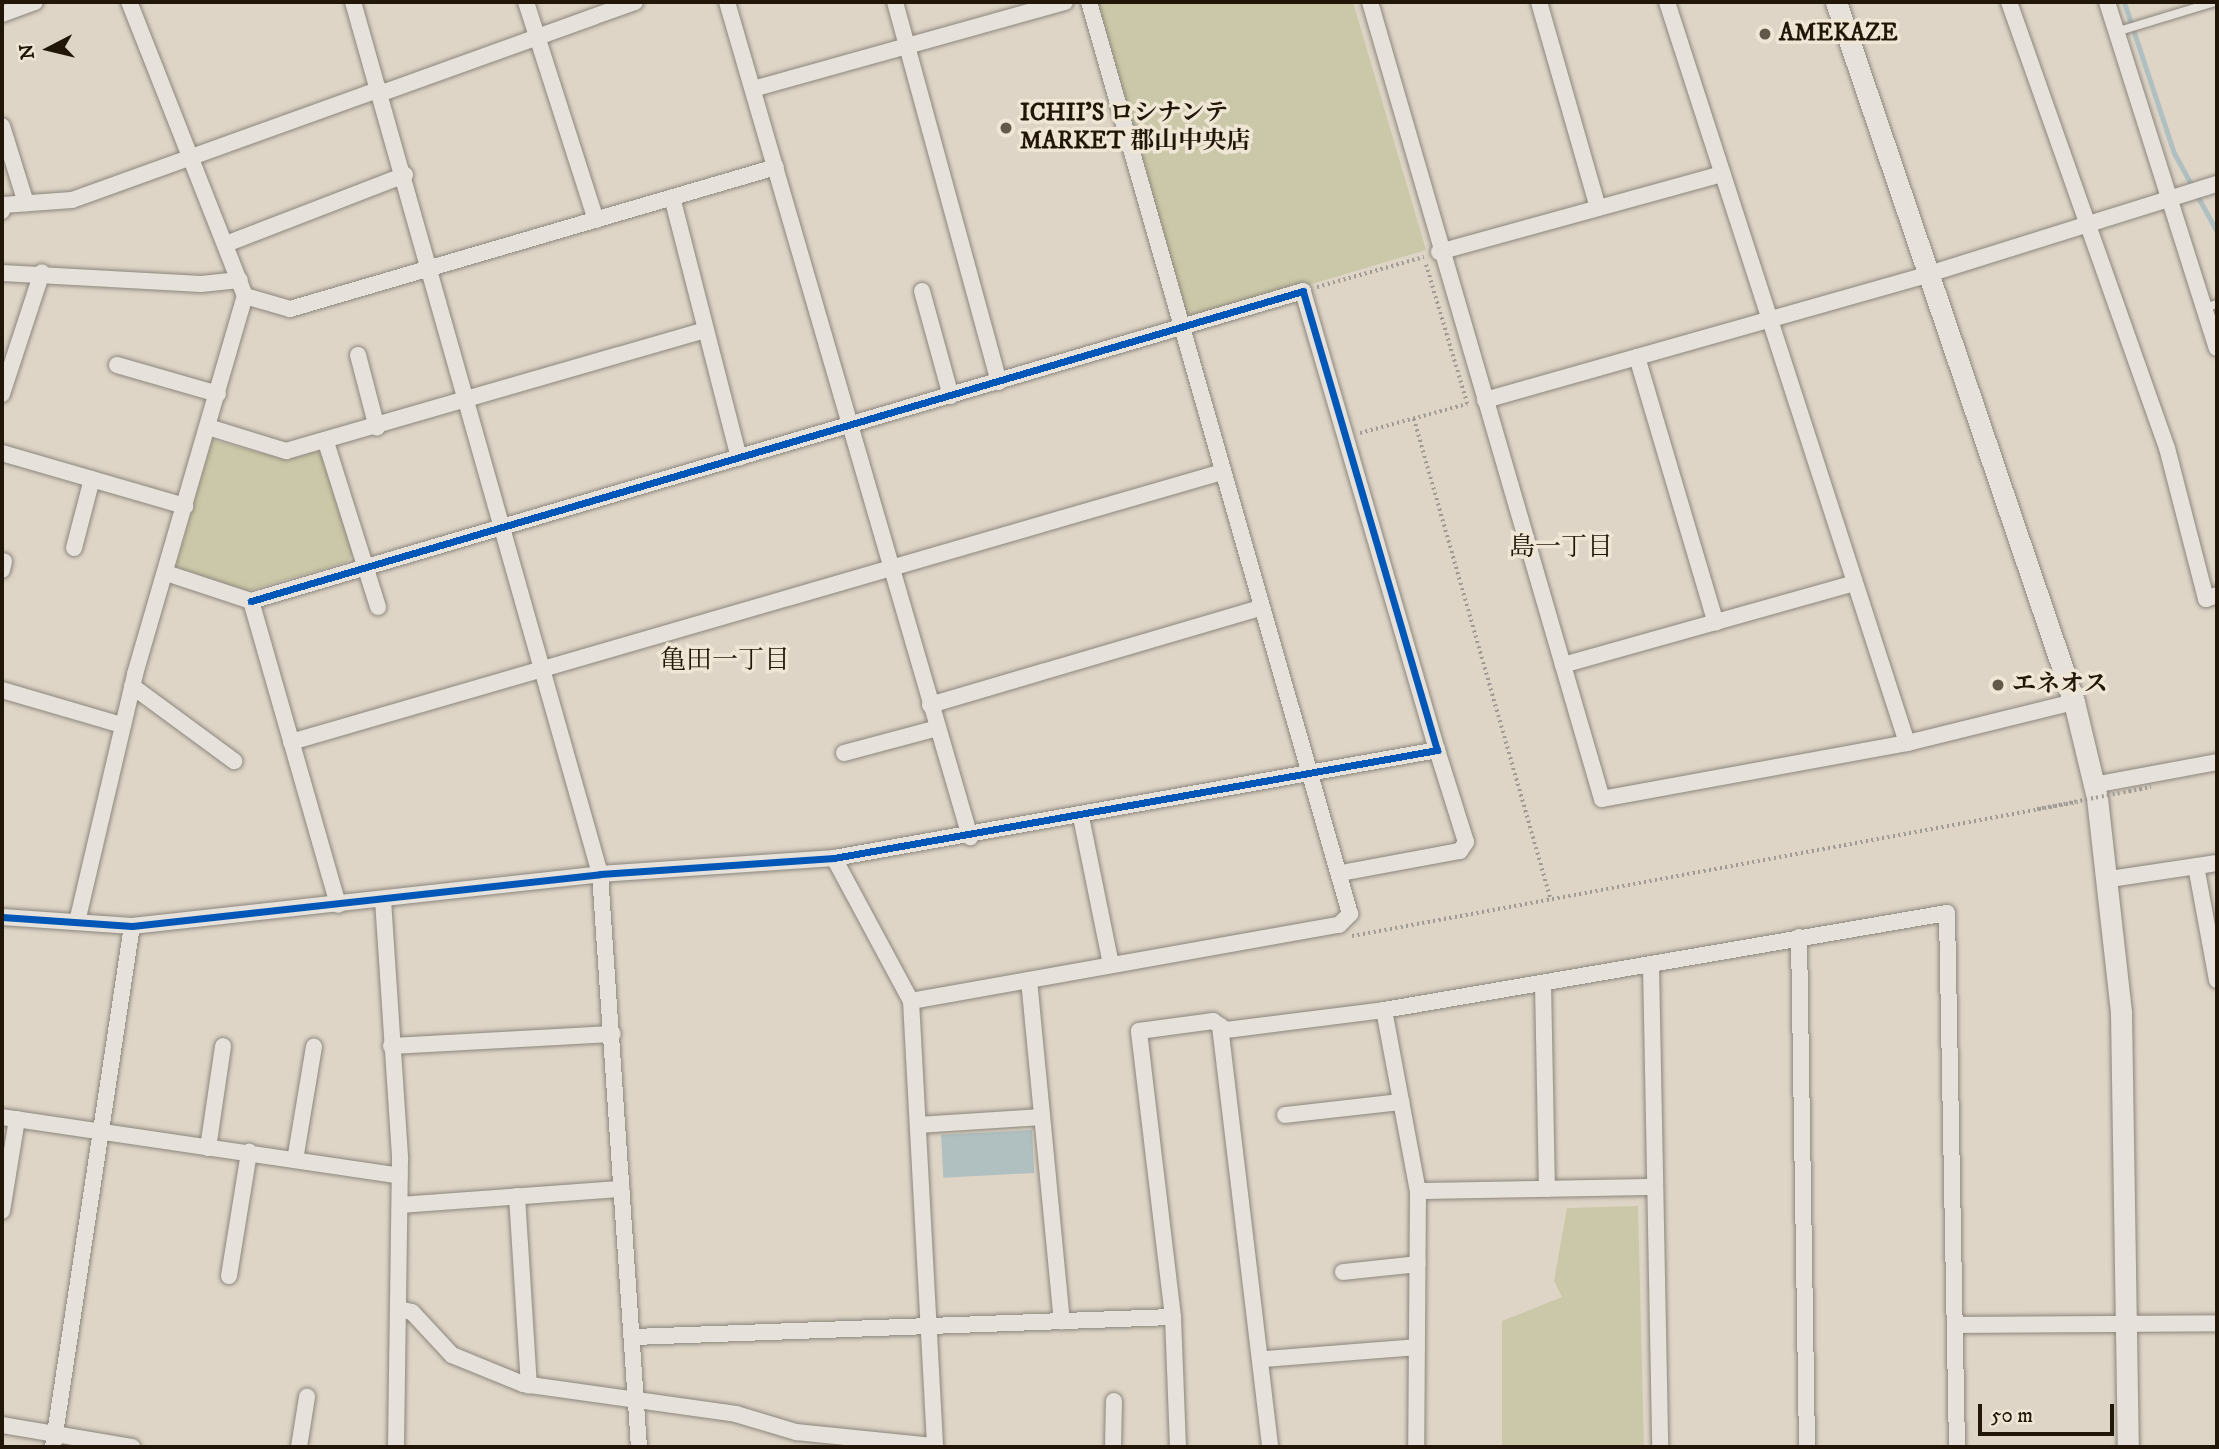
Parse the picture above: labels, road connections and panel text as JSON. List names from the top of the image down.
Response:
{
  "districts": ["島一丁目", "亀田一丁目"],
  "places": ["AMEKAZE", "ICHII’S ロシナンテ MARKET 郡山中央店", "エネオス"],
  "scale_bar": "50 m",
  "north": "left"
}
